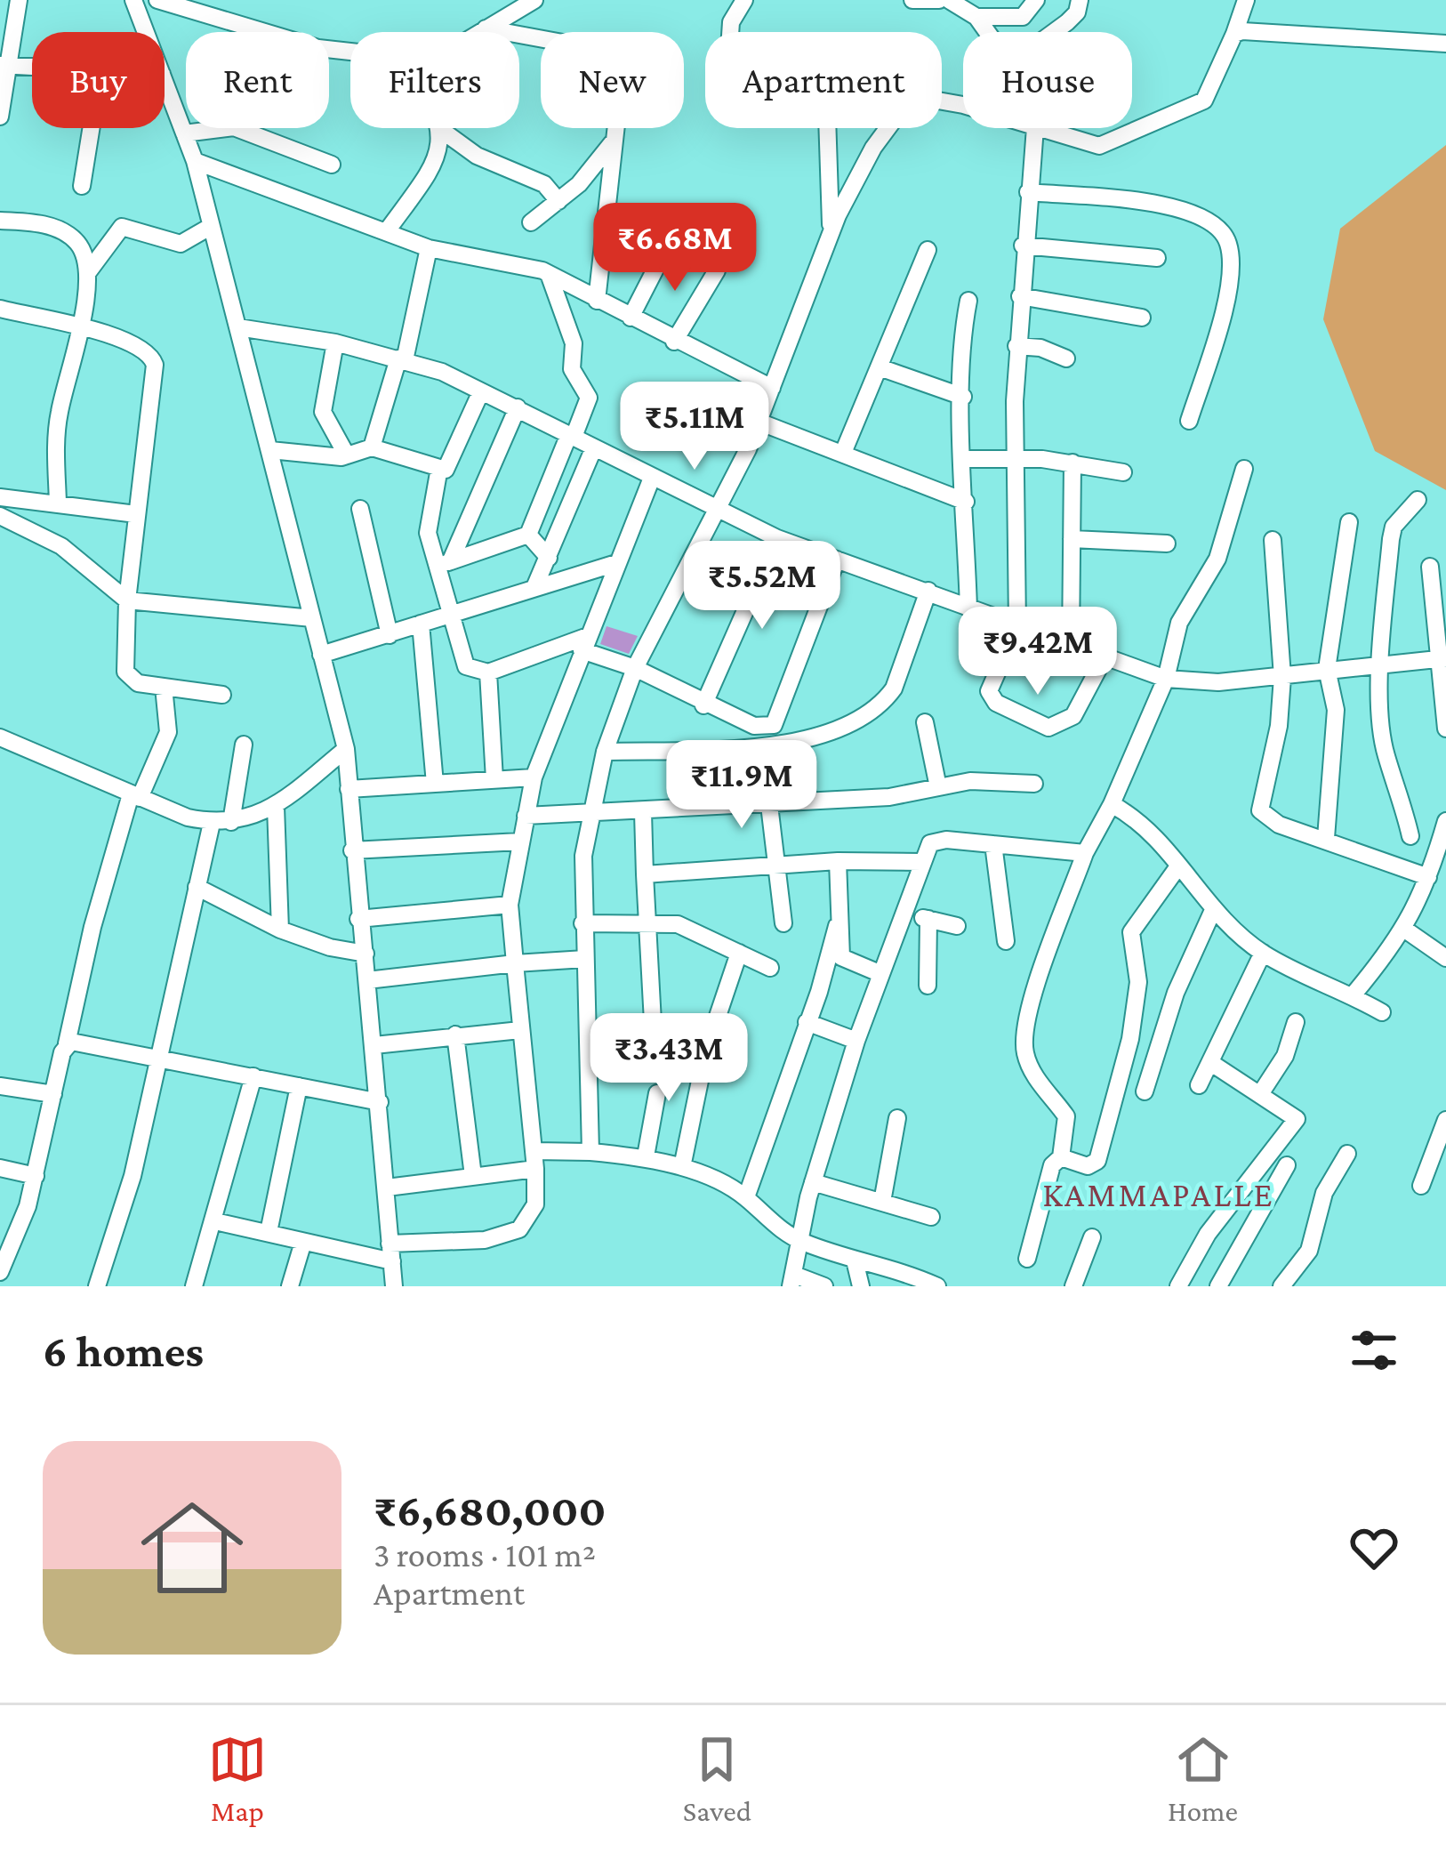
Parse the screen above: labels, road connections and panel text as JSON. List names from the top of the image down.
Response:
{
  "districts": ["KAMMAPALLE"],
  "page": {
    "chip": [
      "Buy",
      "Rent",
      "Filters",
      "New",
      "Apartment",
      "House"
    ],
    "price": [
      "₹6.68M",
      "₹5.11M",
      "₹5.52M",
      "₹9.42M",
      "₹11.9M",
      "₹3.43M"
    ],
    "heading": "6 homes",
    "list": [
      {
        "name": "₹6,680,000",
        "note": "3 rooms · 101 m² · Apartment"
      }
    ],
    "tabs": ["Map", "Saved", "Home"]
  }
}
